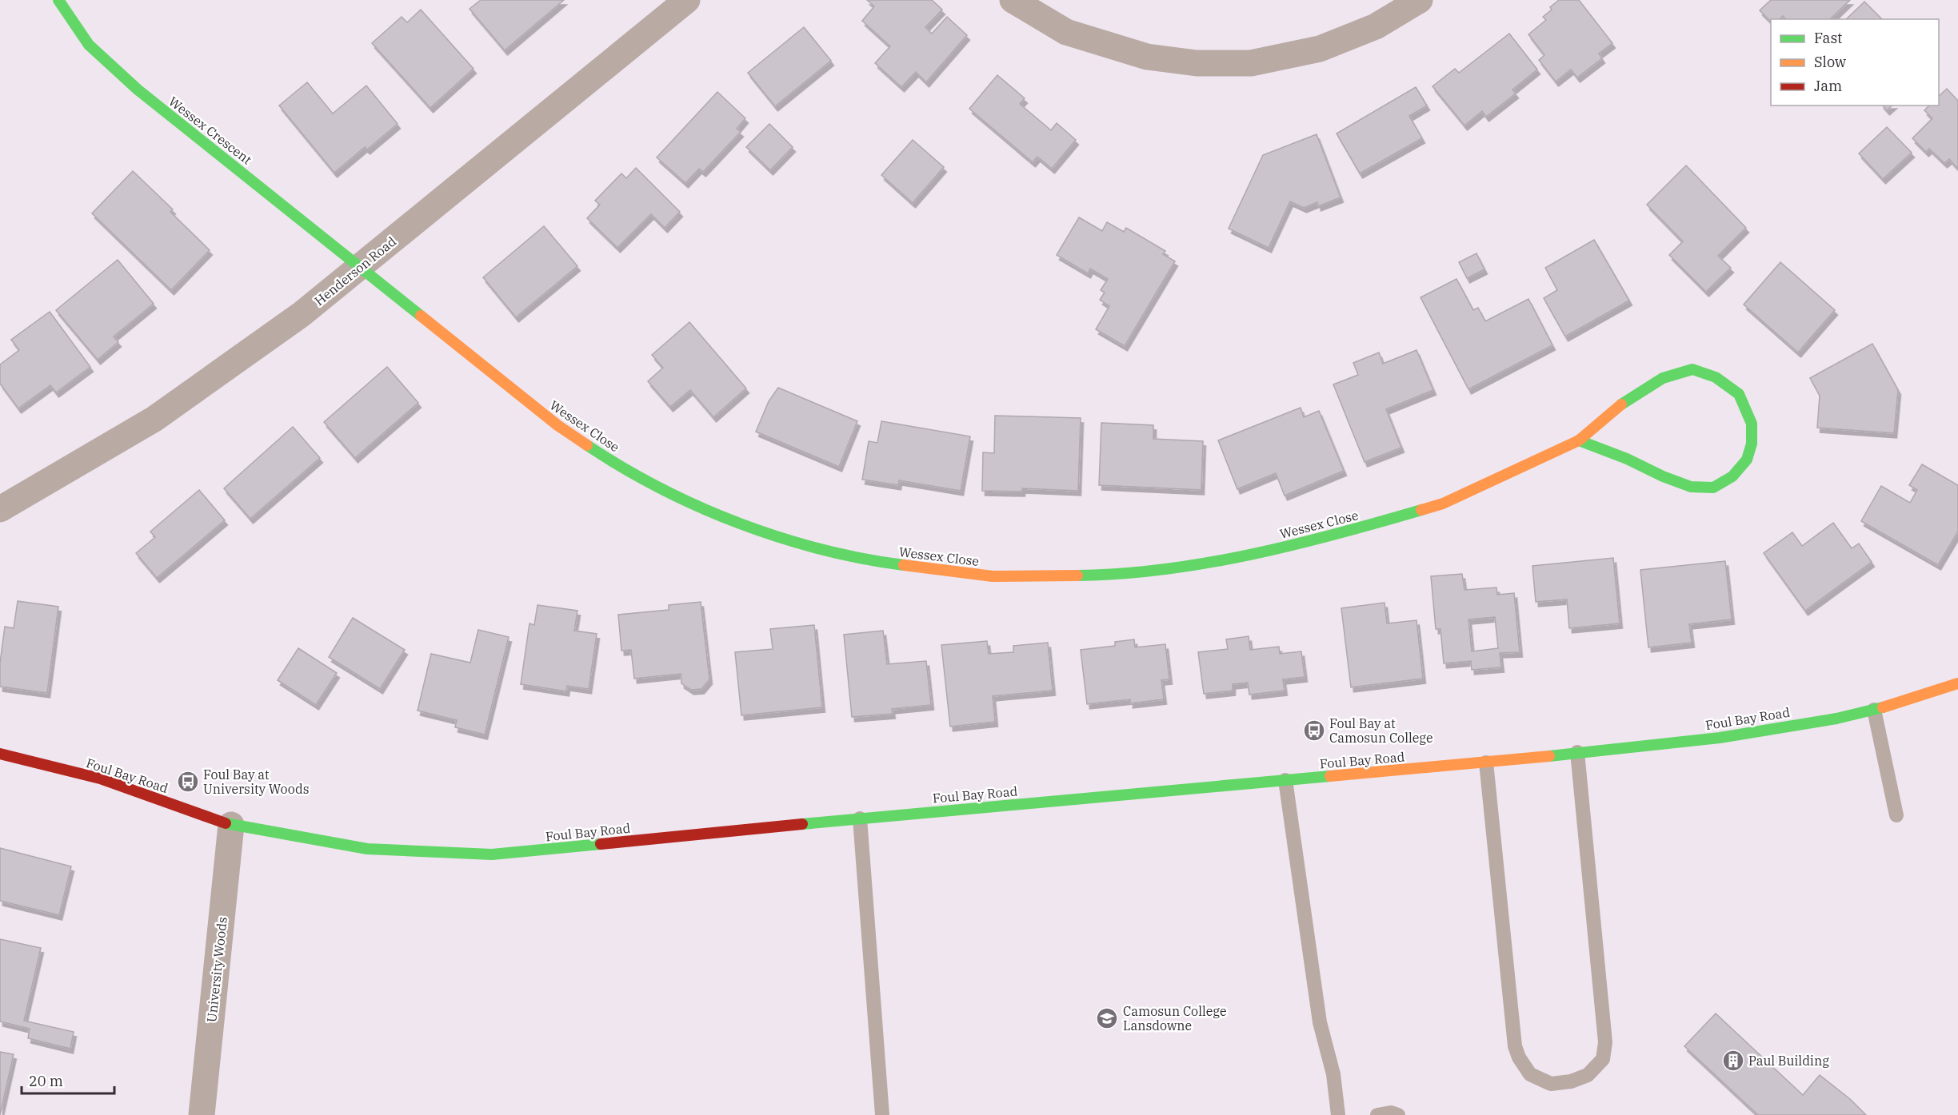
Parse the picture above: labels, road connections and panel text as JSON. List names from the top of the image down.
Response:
{
  "streets": {
    "street": [
      "Wessex Crescent",
      "Henderson Road",
      "Wessex Close",
      "Foul Bay Road",
      "University Woods"
    ]
  },
  "crossings": [
    ["Wessex Crescent", "Henderson Road"],
    ["Wessex Crescent", "Wessex Close"],
    ["Henderson Road", "Wessex Close"],
    ["Foul Bay Road", "University Woods"]
  ],
  "places": {
    "bus stop": ["Foul Bay at Camosun College", "Foul Bay at University Woods"],
    "school or university": ["Camosun College Lansdowne"],
    "building": ["Paul Building"]
  },
  "legend": ["Fast", "Slow", "Jam"],
  "scale_bar": "20 m"
}
